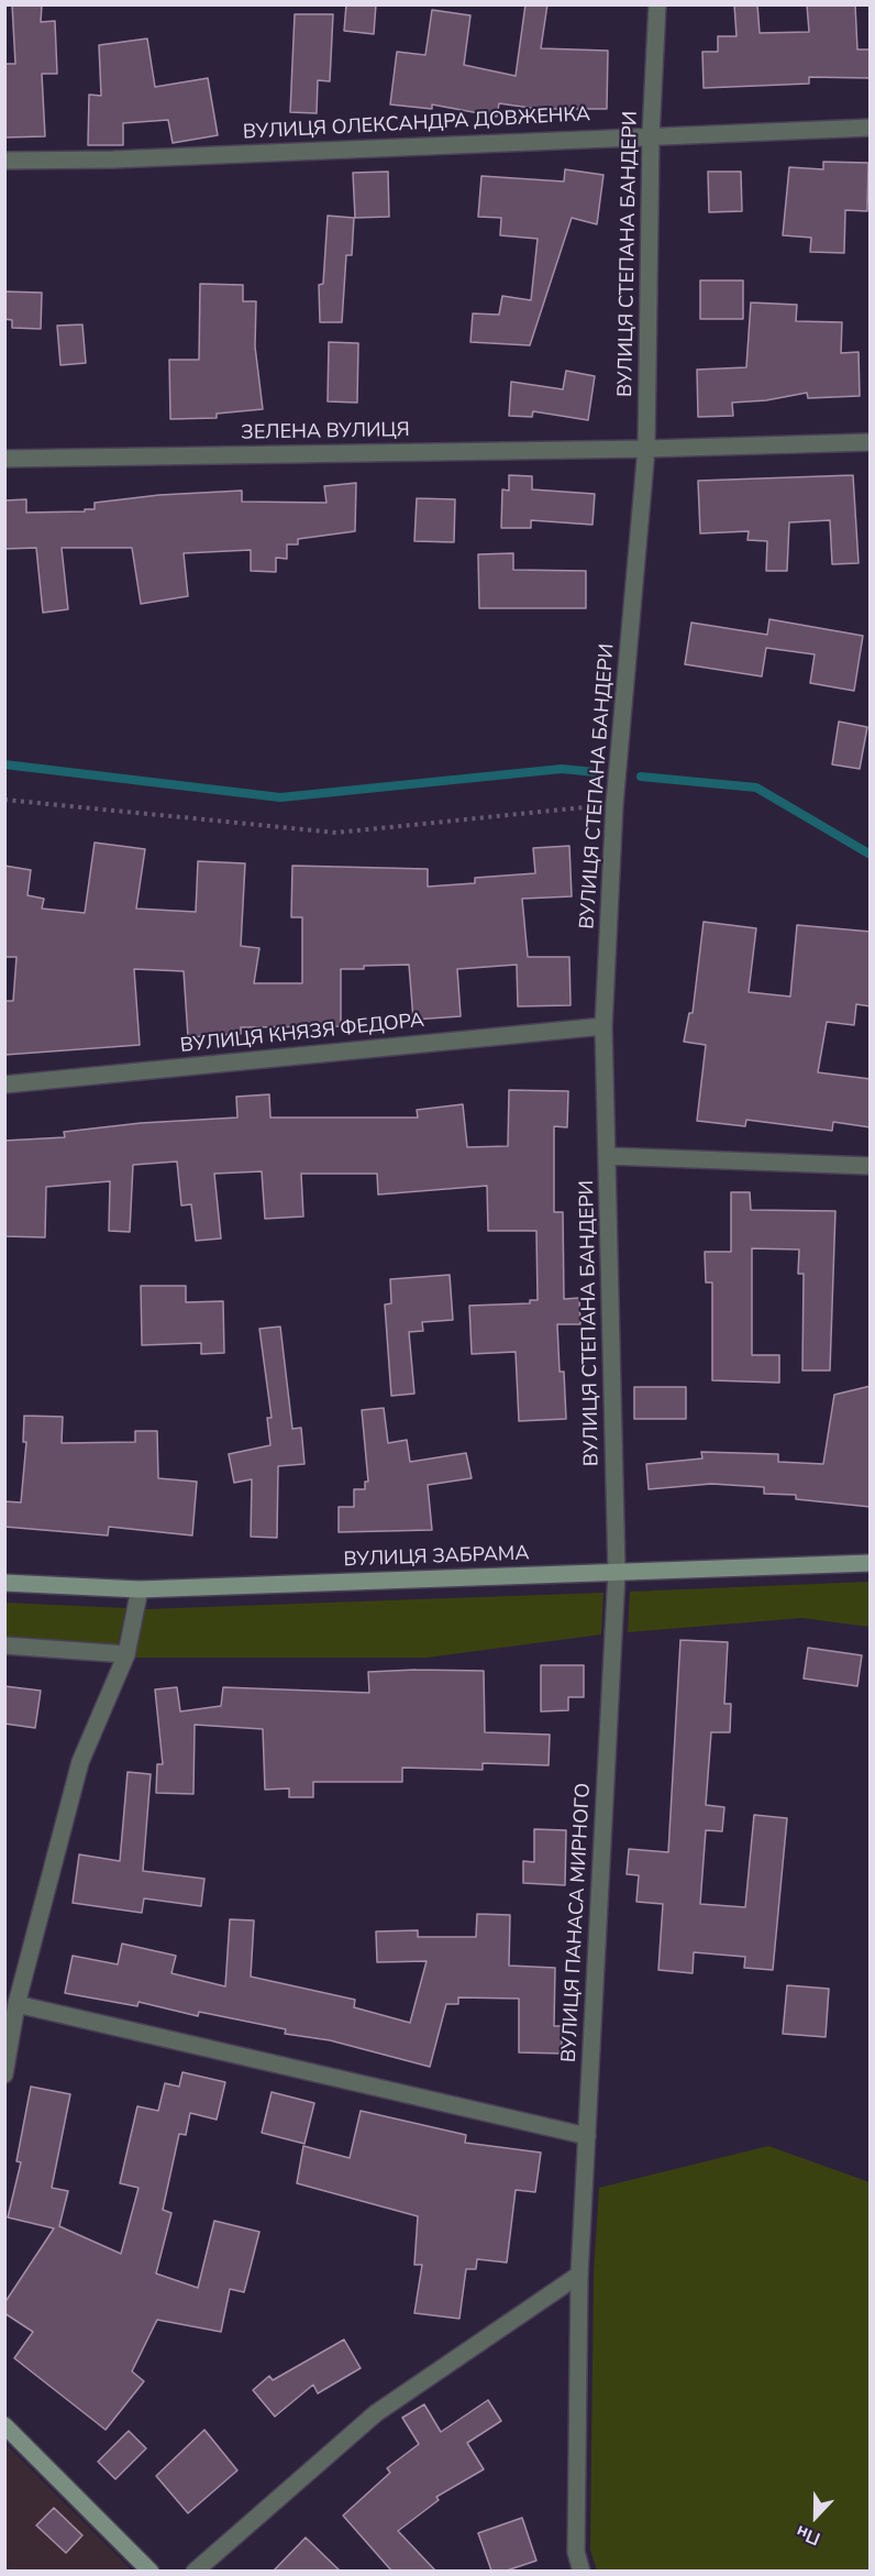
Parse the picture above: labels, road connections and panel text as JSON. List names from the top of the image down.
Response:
{
  "streets": {
    "main road": ["ВУЛИЦЯ ЗАБРАМА"],
    "street": [
      "ВУЛИЦЯ ОЛЕКСАНДРА ДОВЖЕНКА",
      "ВУЛИЦЯ СТЕПАНА БАНДЕРИ",
      "ЗЕЛЕНА ВУЛИЦЯ",
      "ВУЛИЦЯ КНЯЗЯ ФЕДОРА",
      "ВУЛИЦЯ ПАНАСА МИРНОГО"
    ]
  },
  "crossings": [
    ["ВУЛИЦЯ ОЛЕКСАНДРА ДОВЖЕНКА", "ВУЛИЦЯ СТЕПАНА БАНДЕРИ"],
    ["ВУЛИЦЯ СТЕПАНА БАНДЕРИ", "ЗЕЛЕНА ВУЛИЦЯ"],
    ["ВУЛИЦЯ СТЕПАНА БАНДЕРИ", "ВУЛИЦЯ КНЯЗЯ ФЕДОРА"],
    ["ВУЛИЦЯ СТЕПАНА БАНДЕРИ", "ВУЛИЦЯ ЗАБРАМА"],
    ["ВУЛИЦЯ СТЕПАНА БАНДЕРИ", "ВУЛИЦЯ ПАНАСА МИРНОГО"],
    ["ВУЛИЦЯ ЗАБРАМА", "ВУЛИЦЯ ПАНАСА МИРНОГО"]
  ],
  "north": "bottom"
}
